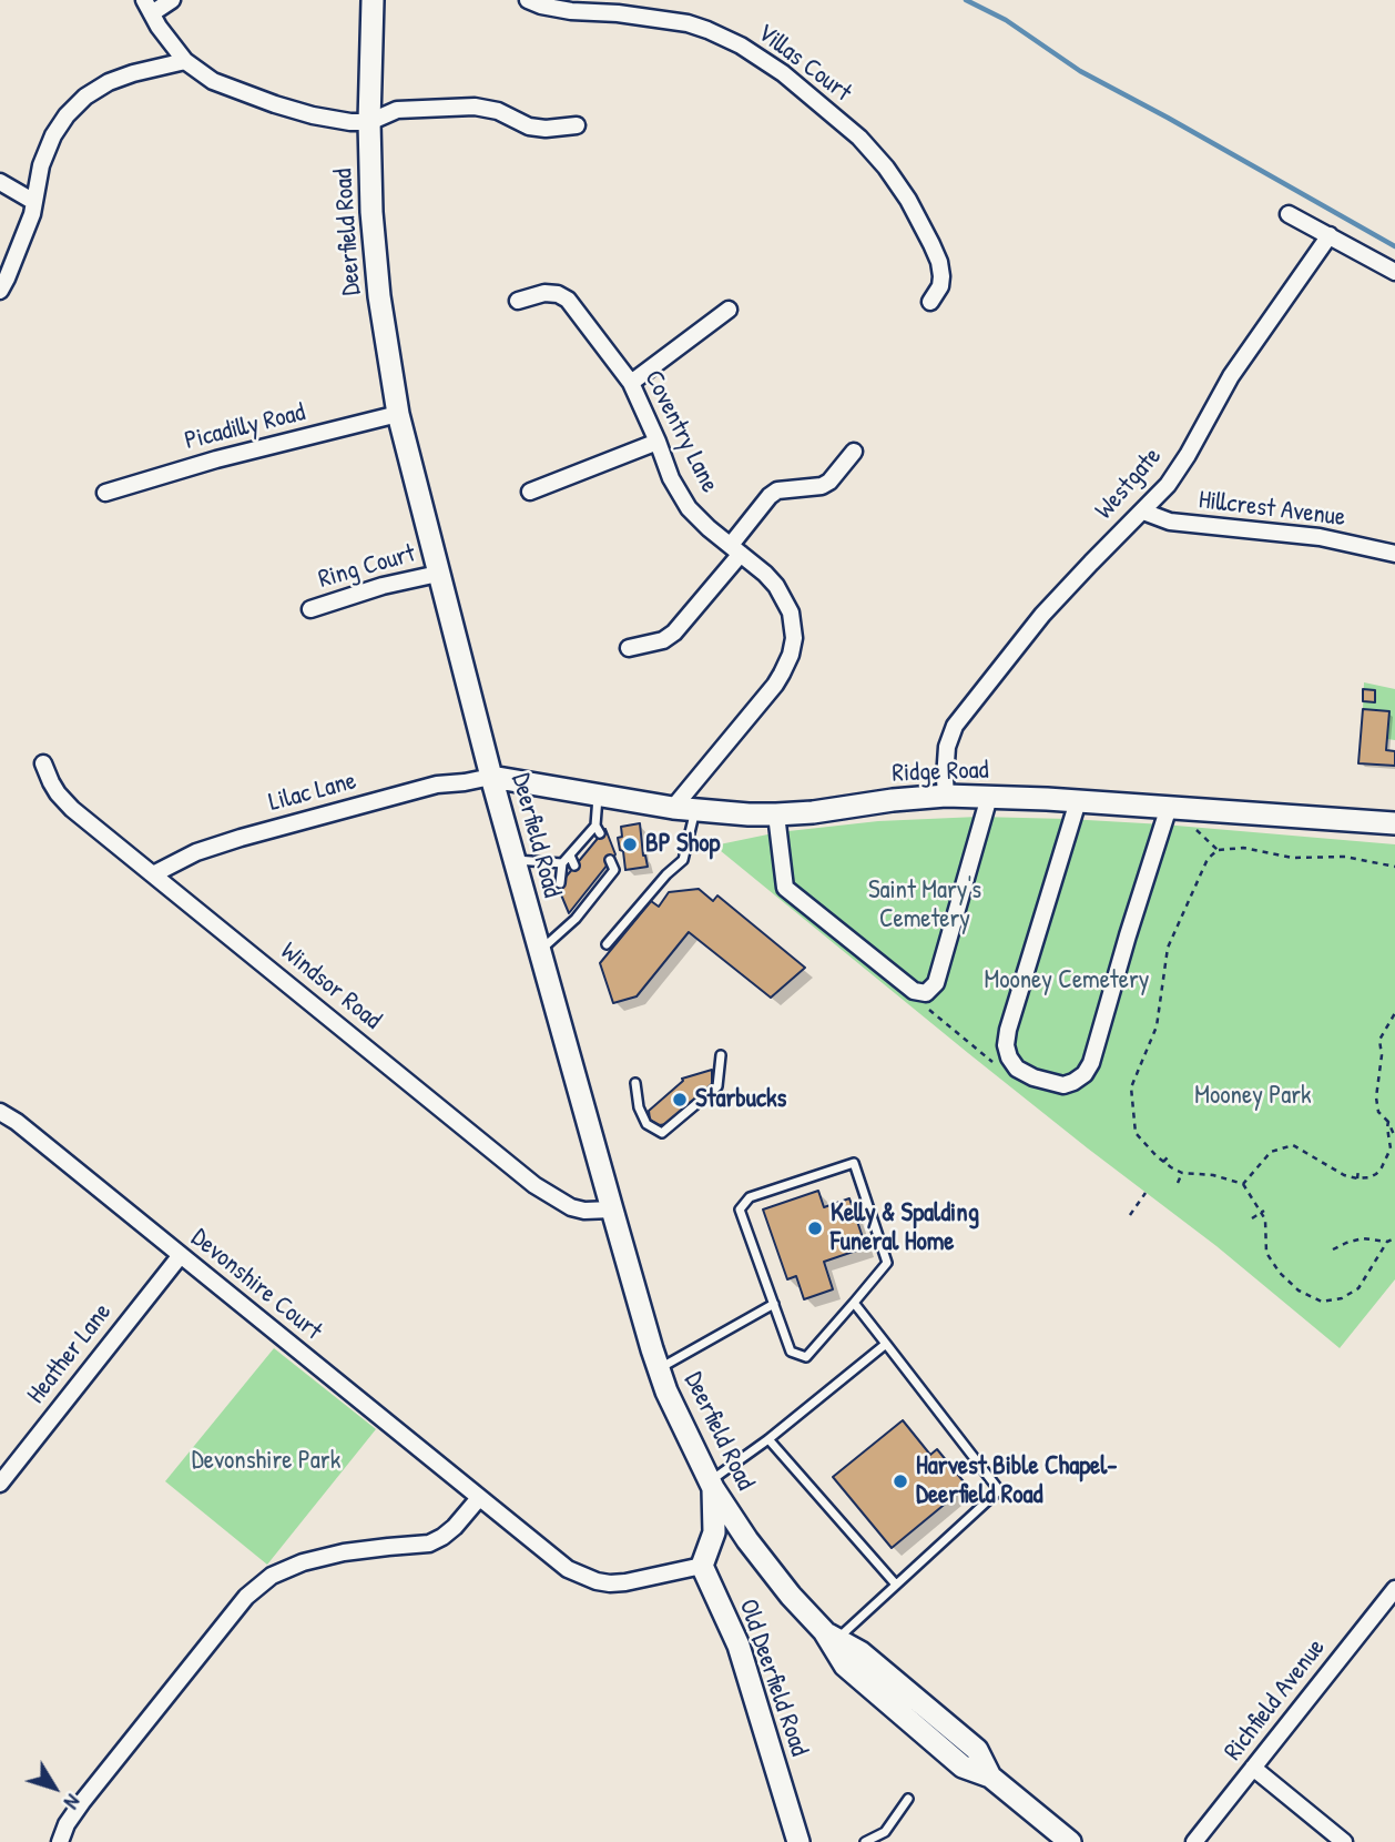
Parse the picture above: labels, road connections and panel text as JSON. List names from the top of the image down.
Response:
{
  "streets": {
    "main road": ["Deerfield Road", "Ridge Road", "Old Deerfield Road"],
    "street": [
      "Villas Court",
      "Picadilly Road",
      "Coventry Lane",
      "Westgate",
      "Hillcrest Avenue",
      "Ring Court",
      "Lilac Lane",
      "Windsor Road",
      "Devonshire Court",
      "Heather Lane",
      "Richfield Avenue"
    ]
  },
  "crossings": [
    ["Deerfield Road", "Picadilly Road"],
    ["Deerfield Road", "Ring Court"],
    ["Deerfield Road", "Ridge Road"],
    ["Deerfield Road", "Lilac Lane"],
    ["Deerfield Road", "Windsor Road"],
    ["Coventry Lane", "Ridge Road"],
    ["Westgate", "Hillcrest Avenue"],
    ["Westgate", "Ridge Road"],
    ["Ridge Road", "Lilac Lane"],
    ["Lilac Lane", "Windsor Road"],
    ["Devonshire Court", "Heather Lane"],
    ["Devonshire Court", "Old Deerfield Road"]
  ],
  "parks": [
    "Saint Mary's Cemetery",
    "Mooney Cemetery",
    "Mooney Park",
    "Devonshire Park"
  ],
  "places": [
    "BP Shop",
    "Starbucks",
    "Kelly & Spalding Funeral Home",
    "Harvest Bible Chapel- Deerfield Road"
  ],
  "north": "bottom right"
}
